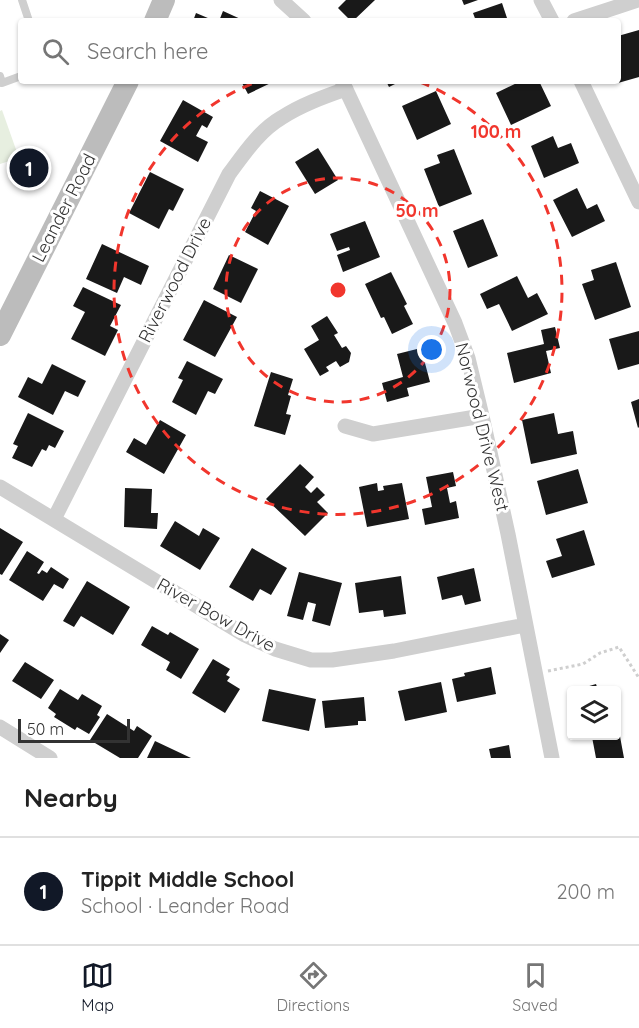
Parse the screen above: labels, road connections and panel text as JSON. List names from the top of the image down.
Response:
{
  "streets": {
    "main road": ["Leander Road"],
    "street": ["Riverwood Drive", "Norwood Drive West", "River Bow Drive"]
  },
  "crossings": [
    ["Riverwood Drive", "Norwood Drive West"],
    ["Riverwood Drive", "River Bow Drive"],
    ["Norwood Drive West", "River Bow Drive"]
  ],
  "scale_bar": "50 m",
  "page": {
    "search": "Search here",
    "pins": "1",
    "scale": "50 m",
    "heading": "Nearby",
    "list": [
      {
        "mark": "1",
        "name": "Tippit Middle School",
        "note": "School · Leander Road",
        "value": "200 m"
      }
    ],
    "nav": ["Map", "Directions", "Saved"]
  },
  "rings": ["100 m", "50 m"]
}
